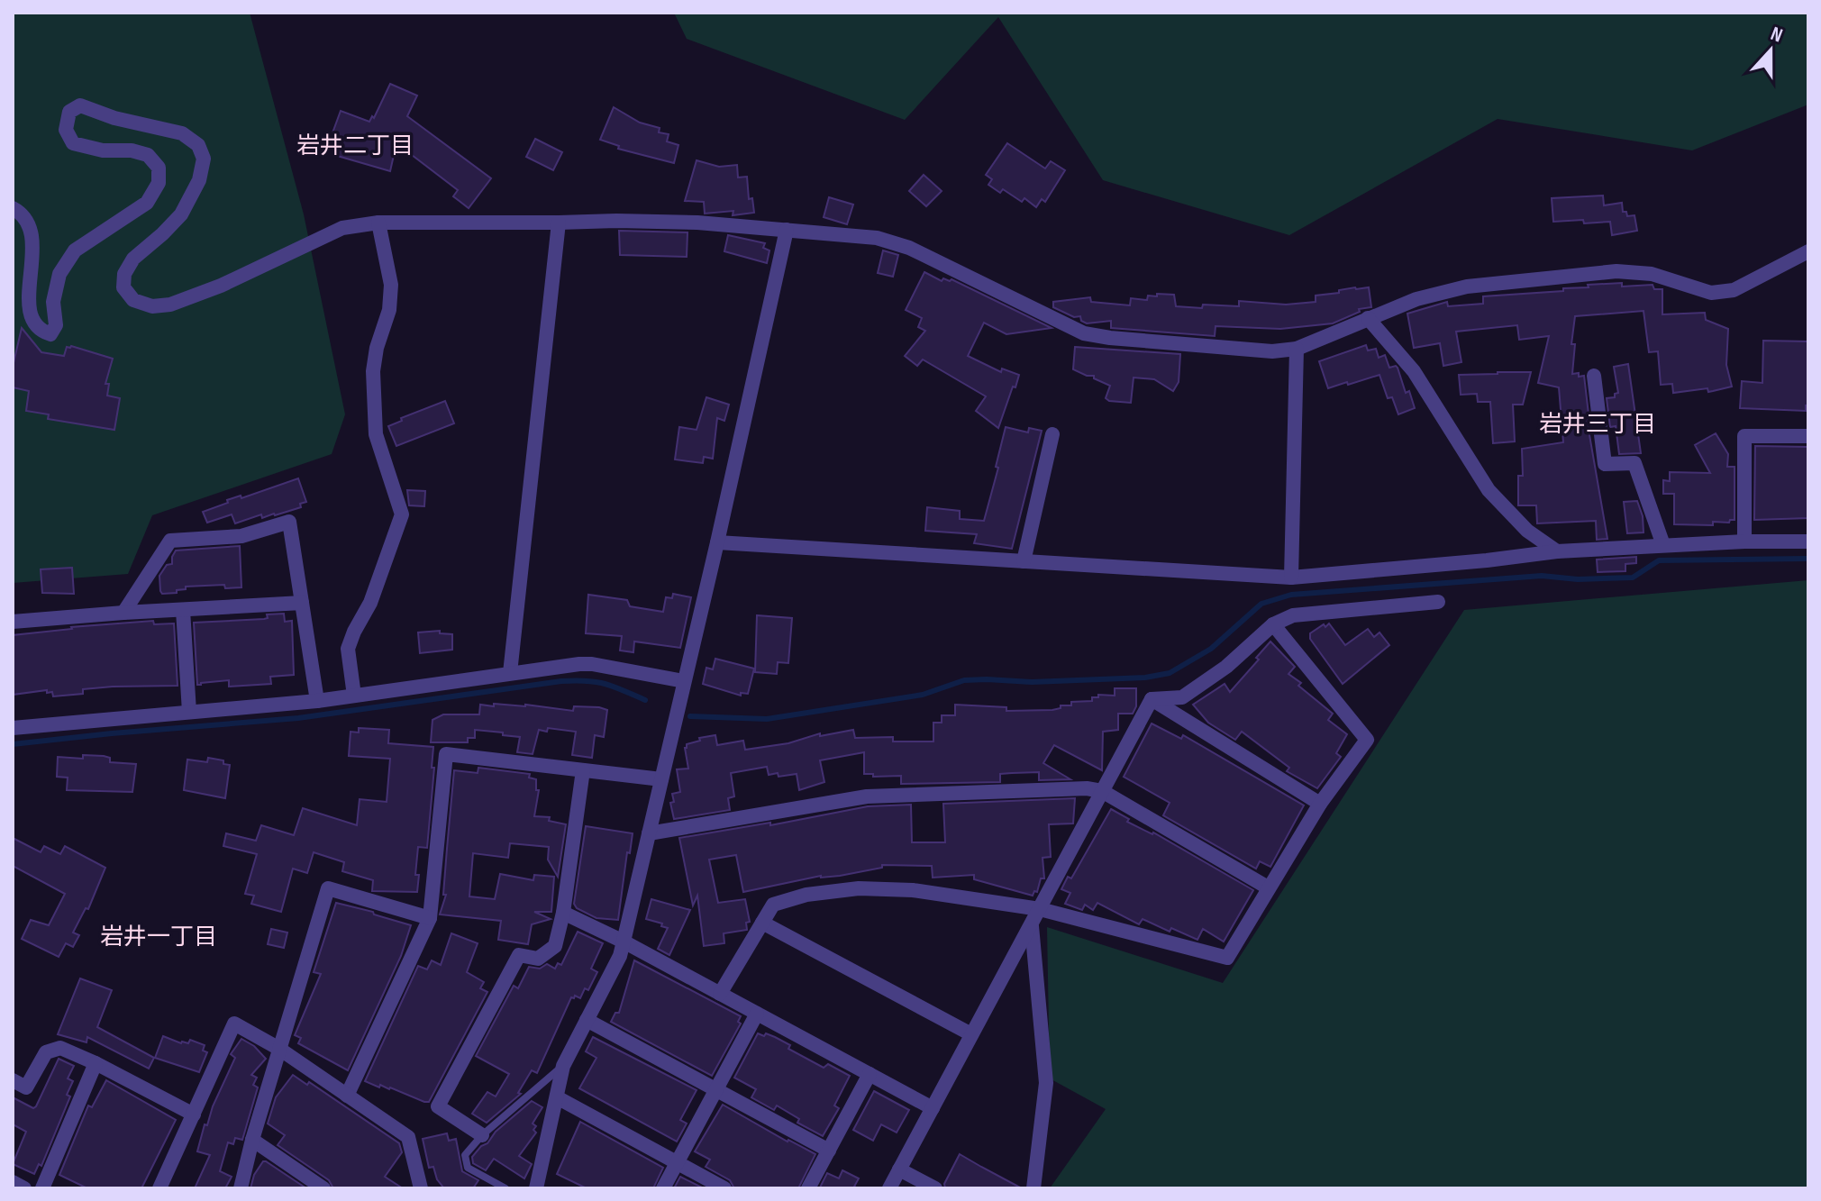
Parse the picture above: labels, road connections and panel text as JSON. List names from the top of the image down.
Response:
{
  "districts": ["岩井二丁目", "岩井三丁目", "岩井一丁目"],
  "north": "top"
}
